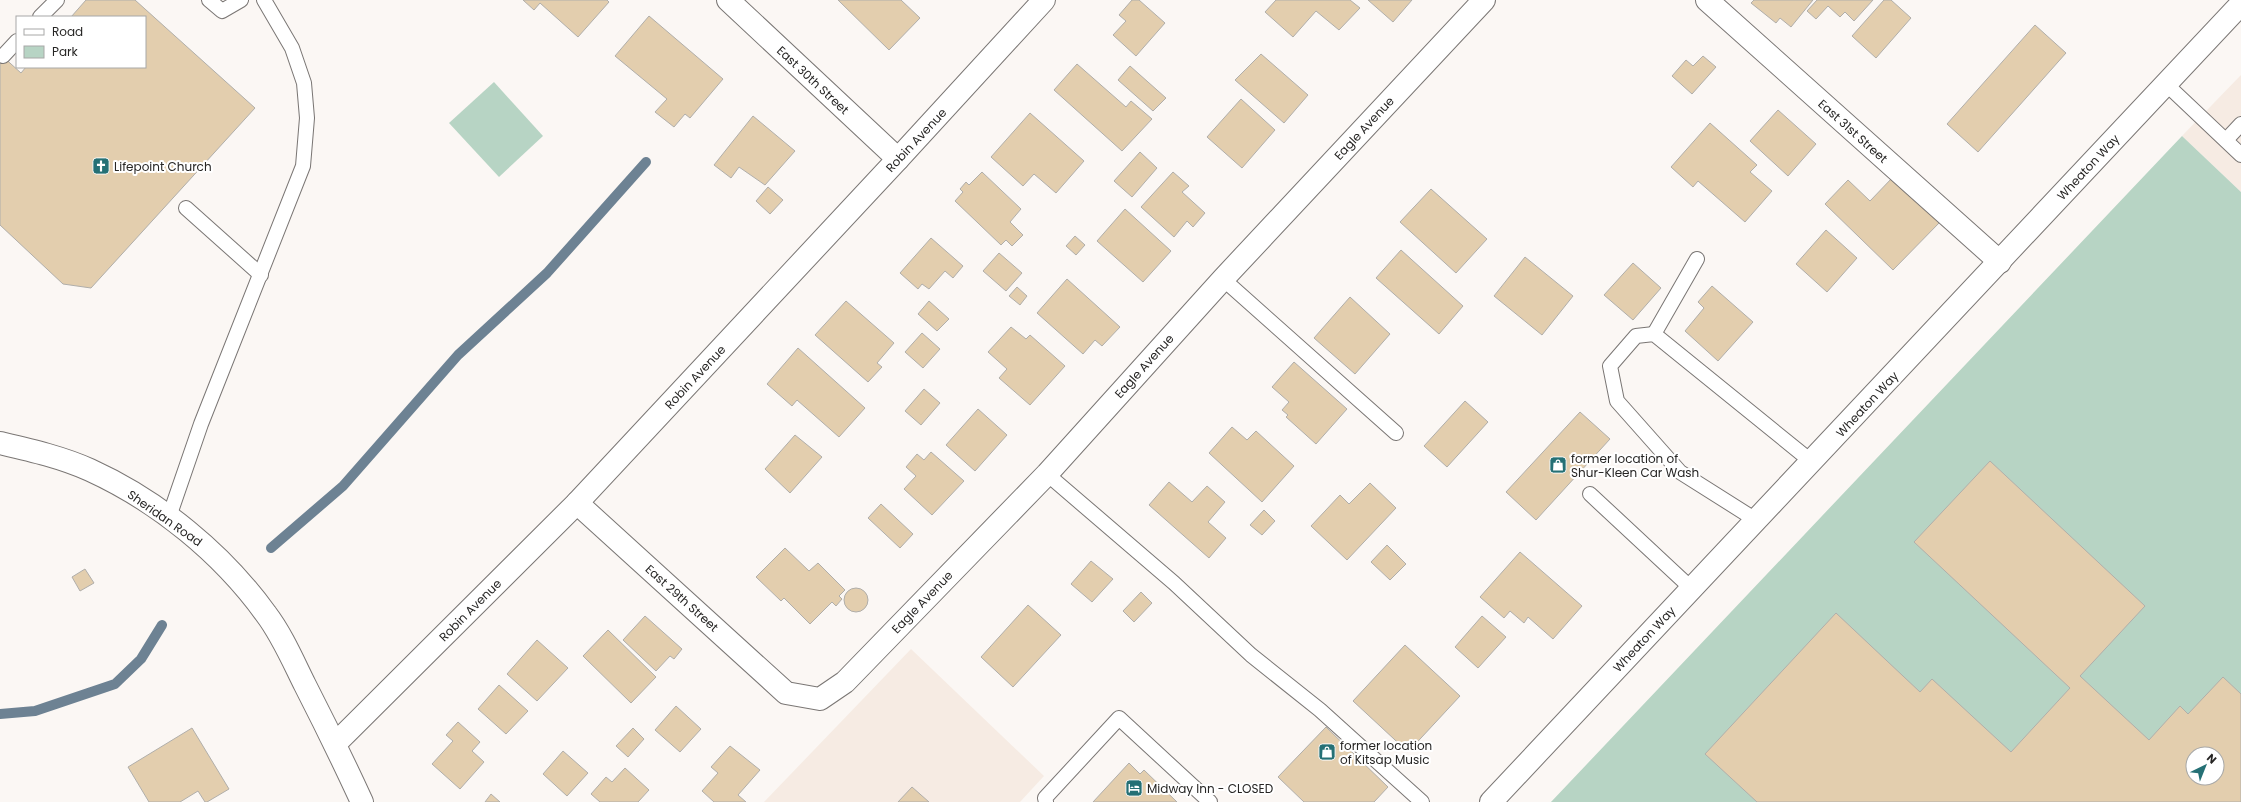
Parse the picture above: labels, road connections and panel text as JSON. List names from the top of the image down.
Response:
{
  "streets": {
    "street": [
      "East 30th Street",
      "Eagle Avenue",
      "East 31st Street",
      "Robin Avenue",
      "Wheaton Way",
      "Sheridan Road",
      "East 29th Street"
    ]
  },
  "crossings": [
    ["East 30th Street", "Robin Avenue"],
    ["Eagle Avenue", "East 29th Street"],
    ["East 31st Street", "Wheaton Way"],
    ["Robin Avenue", "Sheridan Road"],
    ["Robin Avenue", "East 29th Street"]
  ],
  "places": {
    "church": ["Lifepoint Church"],
    "shop": ["former location of Shur-Kleen Car Wash", "former location of Kitsap Music"],
    "hotel": ["Midway Inn - CLOSED"]
  },
  "legend": ["Road", "Park"],
  "north": "top right"
}
